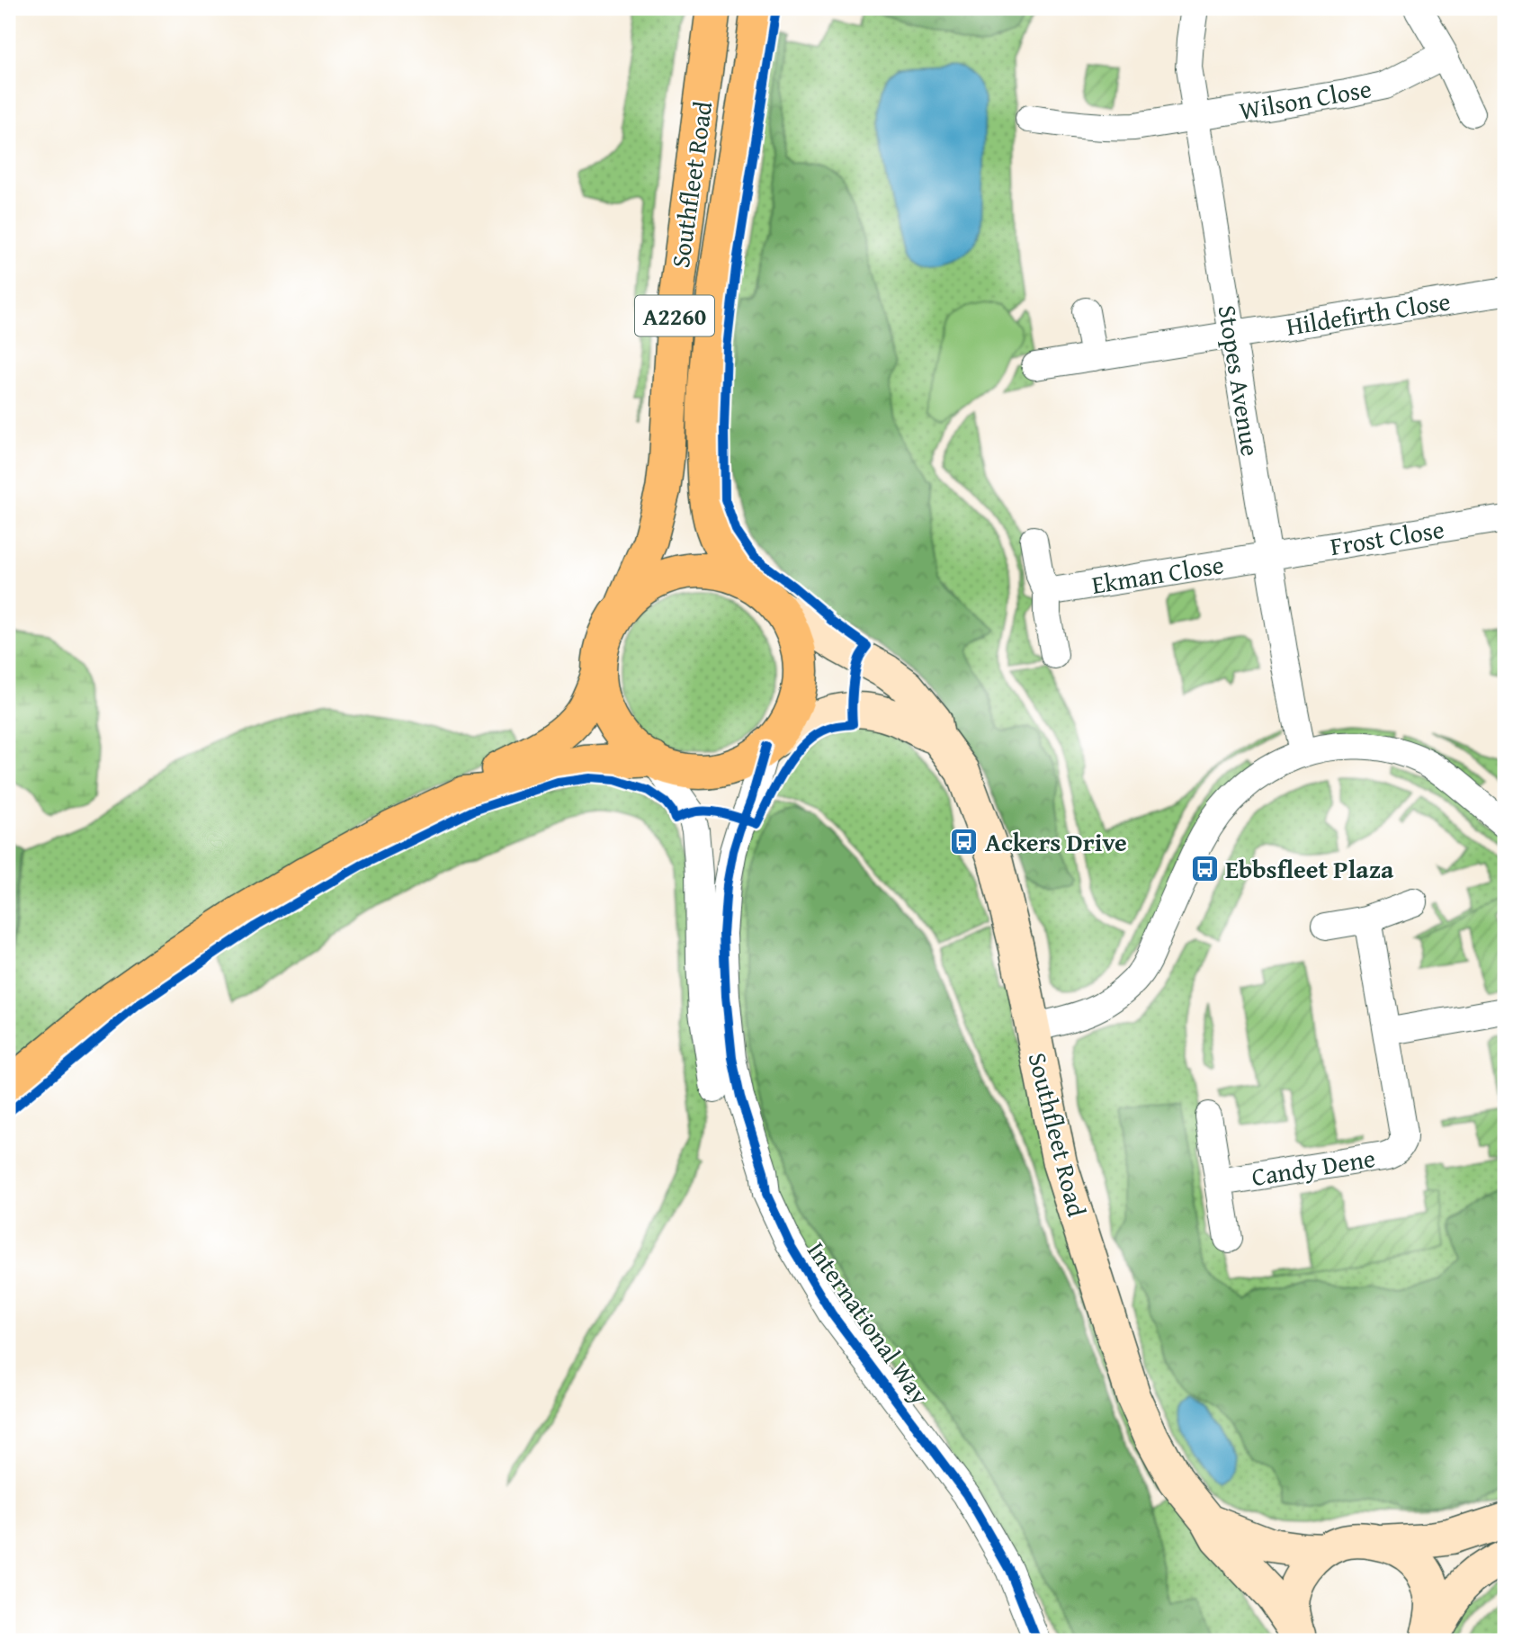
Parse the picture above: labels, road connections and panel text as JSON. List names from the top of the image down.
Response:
{
  "streets": {
    "main road": ["Southfleet Road", "A2260"],
    "street": [
      "Wilson Close",
      "Hildefirth Close",
      "Stopes Avenue",
      "Frost Close",
      "Ekman Close",
      "Candy Dene",
      "International Way"
    ]
  },
  "crossings": [
    ["Wilson Close", "Stopes Avenue"],
    ["Southfleet Road", "A2260"],
    ["Southfleet Road", "International Way"],
    ["Hildefirth Close", "Stopes Avenue"],
    ["A2260", "International Way"],
    ["Stopes Avenue", "Frost Close"],
    ["Stopes Avenue", "Ekman Close"],
    ["Frost Close", "Ekman Close"]
  ],
  "places": {
    "bus stop": ["Ackers Drive", "Ebbsfleet Plaza"]
  }
}
